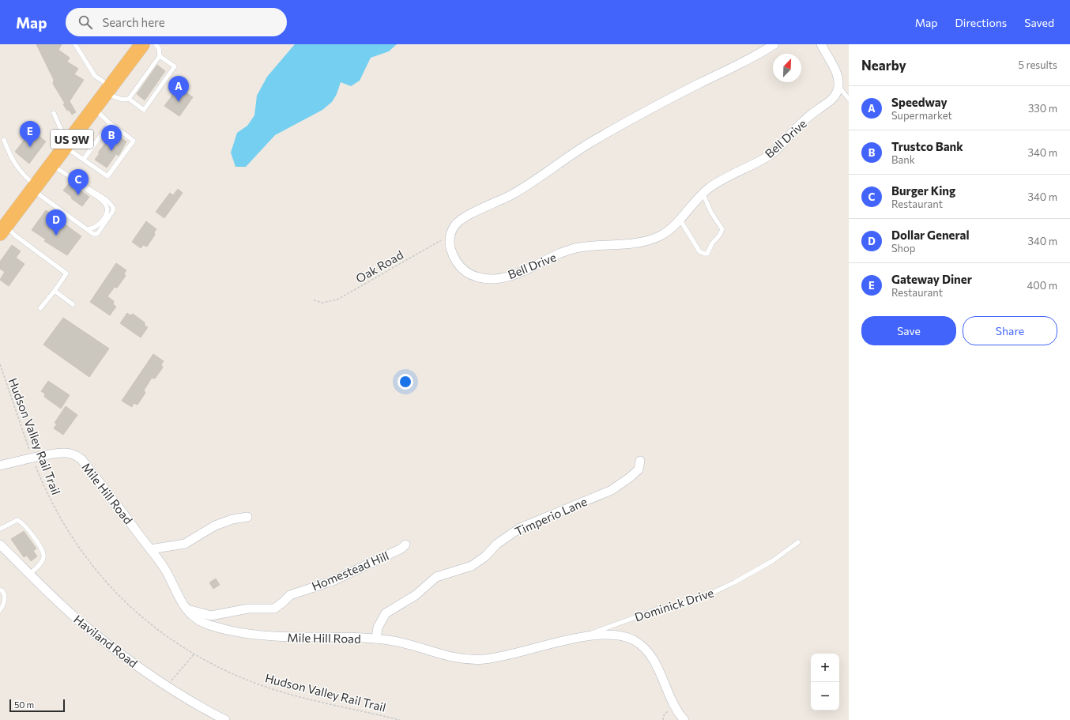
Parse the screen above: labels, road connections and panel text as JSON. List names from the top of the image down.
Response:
{
  "streets": {
    "highway": ["US 9W"],
    "street": [
      "Bell Drive",
      "Mile Hill Road",
      "Timperio Lane",
      "Homestead Hill",
      "Haviland Road"
    ],
    "lane": ["Dominick Drive"],
    "path": ["Oak Road", "Hudson Valley Rail Trail"]
  },
  "crossings": [
    ["Bell Drive", "Oak Road"],
    ["Hudson Valley Rail Trail", "Mile Hill Road"],
    ["Mile Hill Road", "Timperio Lane"],
    ["Mile Hill Road", "Homestead Hill"],
    ["Mile Hill Road", "Dominick Drive"]
  ],
  "scale_bar": "50 m",
  "north": "top right",
  "page": {
    "header": "Map",
    "search": "Search here",
    "nav": ["Map", "Directions", "Saved"],
    "heading": ["Nearby", "5 results"],
    "pins": [
      "A",
      "E",
      "B",
      "C",
      "D"
    ],
    "list": [
      {
        "mark": "A",
        "name": "Speedway",
        "note": "Supermarket",
        "value": "330 m"
      },
      {
        "mark": "B",
        "name": "Trustco Bank",
        "note": "Bank",
        "value": "340 m"
      },
      {
        "mark": "C",
        "name": "Burger King",
        "note": "Restaurant",
        "value": "340 m"
      },
      {
        "mark": "D",
        "name": "Dollar General",
        "note": "Shop",
        "value": "340 m"
      },
      {
        "mark": "E",
        "name": "Gateway Diner",
        "note": "Restaurant",
        "value": "400 m"
      }
    ],
    "buttons": ["Save", "Share"],
    "map_buttons": ["+", "−"],
    "scale": "50 m"
  }
}
